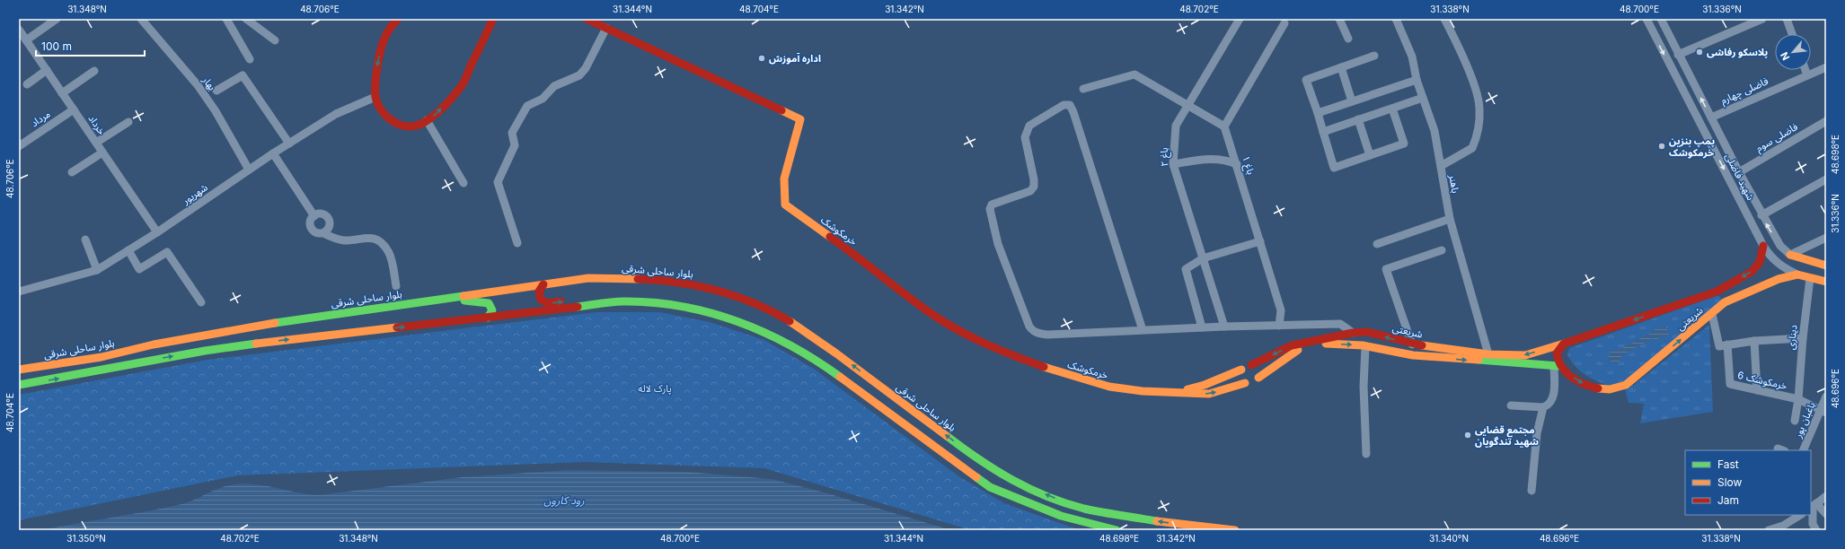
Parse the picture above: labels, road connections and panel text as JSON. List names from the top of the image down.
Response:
{
  "streets": {
    "main road": ["خرمکوشک", "بلوار ساحلی شرقی", "شریعتی"],
    "street": [
      "بهار",
      "فاضلی چهارم",
      "مرداد",
      "خرداد",
      "فاضلی سوم",
      "باغ ۲",
      "باغ ۱",
      "شهید فاضلی",
      "باهنر",
      "شهریور",
      "دیناری",
      "خرمکوشک 6",
      "باغبان پور"
    ]
  },
  "crossings": [
    ["بهار", "شهریور"],
    ["فاضلی چهارم", "شهید فاضلی"],
    ["مرداد", "خرداد"],
    ["خرداد", "شهریور"],
    ["فاضلی سوم", "شهید فاضلی"],
    ["شهید فاضلی", "شریعتی"],
    ["باهنر", "شریعتی"],
    ["شریعتی", "دیناری"],
    ["دیناری", "خرمکوشک 6"],
    ["خرمکوشک 6", "باغبان پور"]
  ],
  "water": ["رود کارون"],
  "parks": ["پارک لاله"],
  "places": [
    "پلاسکو رفاشی",
    "اداره آموزش",
    "پمپ بنزین خرمکوشک",
    "مجتمع قضایی شهید تندگویان"
  ],
  "legend": ["Fast", "Slow", "Jam"],
  "scale_bar": "100 m",
  "north": "bottom left",
  "coordinates": [
    "31.348°N",
    "48.706°E",
    "31.344°N",
    "48.704°E",
    "31.342°N",
    "48.702°E",
    "31.338°N",
    "48.700°E",
    "31.336°N",
    "48.698°E",
    "48.696°E",
    "31.350°N",
    "31.340°N"
  ]
}
